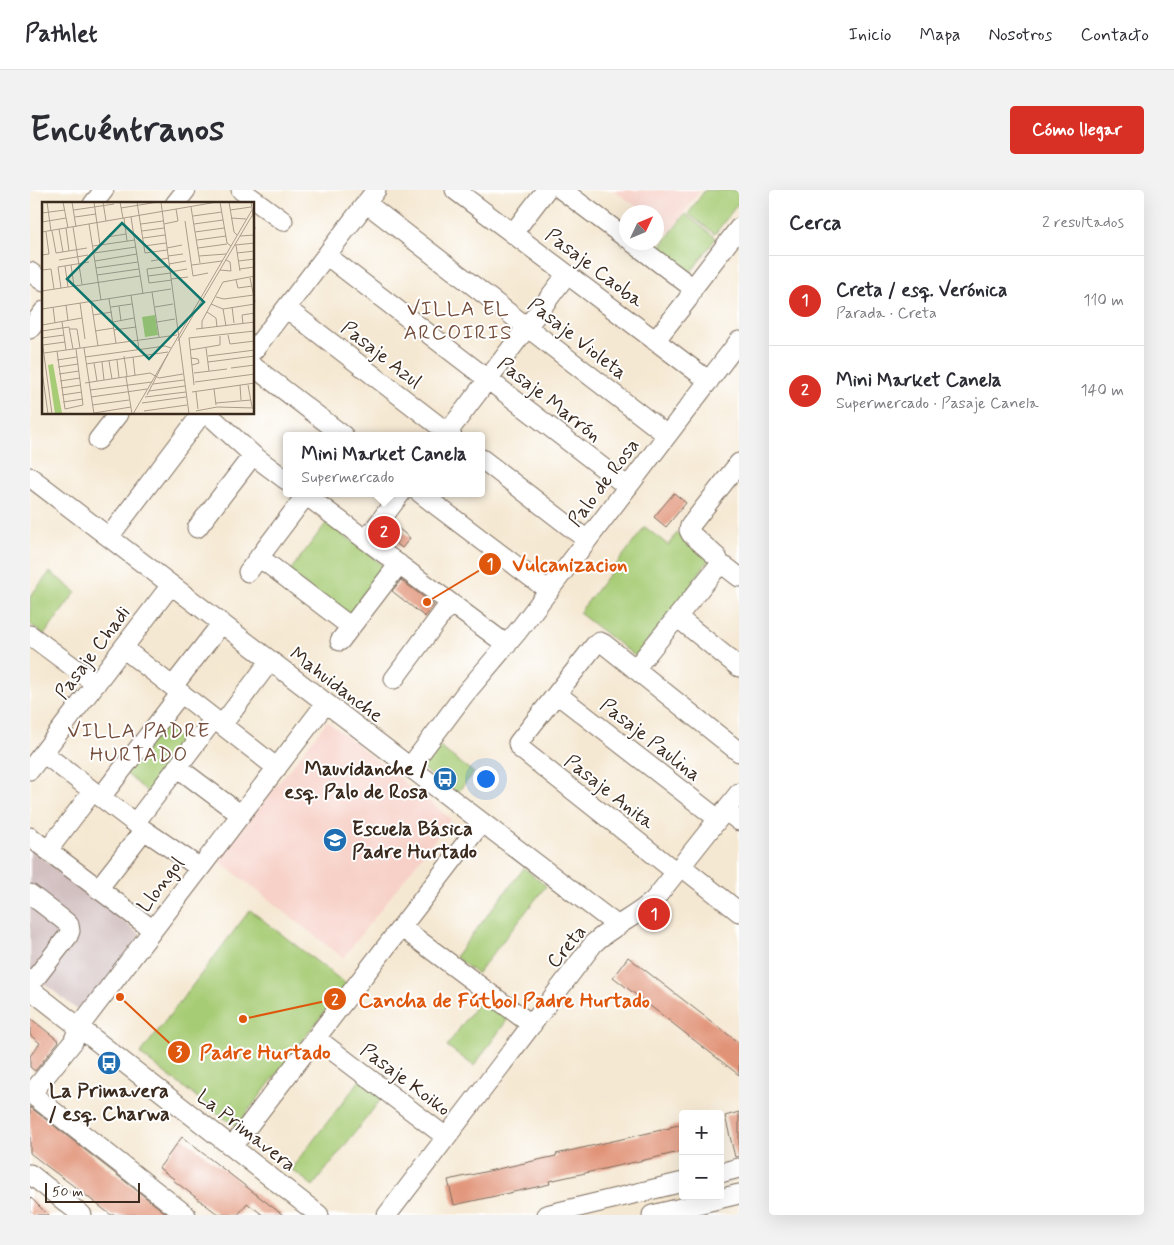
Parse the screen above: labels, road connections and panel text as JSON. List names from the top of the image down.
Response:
{
  "streets": {
    "street": [
      "Pasaje Caoba",
      "Pasaje Violeta",
      "Pasaje Azul",
      "Pasaje Marrón",
      "Palo de Rosa",
      "Pasaje Chadi",
      "Mahuidanche",
      "Pasaje Paulina",
      "Pasaje Anita",
      "Llongol",
      "Creta",
      "Pasaje Koiko",
      "La Primavera"
    ]
  },
  "crossings": [
    ["Pasaje Caoba", "Palo de Rosa"],
    ["Pasaje Violeta", "Palo de Rosa"],
    ["Pasaje Marrón", "Palo de Rosa"],
    ["Palo de Rosa", "Mahuidanche"],
    ["Pasaje Chadi", "Mahuidanche"],
    ["Mahuidanche", "Llongol"],
    ["Mahuidanche", "Creta"],
    ["Pasaje Paulina", "Pasaje Anita"],
    ["Pasaje Paulina", "Creta"],
    ["Pasaje Anita", "Creta"],
    ["Llongol", "La Primavera"],
    ["Creta", "Pasaje Koiko"]
  ],
  "districts": ["VILLA EL ARCOIRIS", "VILLA PADRE HURTADO"],
  "places": {
    "other": ["Vulcanizacion", "Padre Hurtado", "Cancha de Fútbol Padre Hurtado"],
    "bus stop": ["Mauvidanche / esq. Palo de Rosa", "La Primavera / esq. Charwa"],
    "school or university": ["Escuela Básica Padre Hurtado"]
  },
  "scale_bar": "50 m",
  "north": "top right",
  "page": {
    "header": "Pathlet",
    "nav": [
      "Inicio",
      "Mapa",
      "Nosotros",
      "Contacto"
    ],
    "buttons": "Cómo llegar",
    "title": "Encuéntranos",
    "heading": ["Cerca", "2 resultados"],
    "list": [
      {
        "mark": "1",
        "name": "Creta / esq. Verónica",
        "note": "Parada · Creta",
        "value": "110 m"
      },
      {
        "mark": "2",
        "name": "Mini Market Canela",
        "note": "Supermercado · Pasaje Canela",
        "value": "140 m"
      }
    ],
    "popup": ["Mini Market Canela", "Supermercado"],
    "pins": ["2", "1"],
    "map_buttons": ["+", "−"],
    "scale": "50 m"
  }
}
